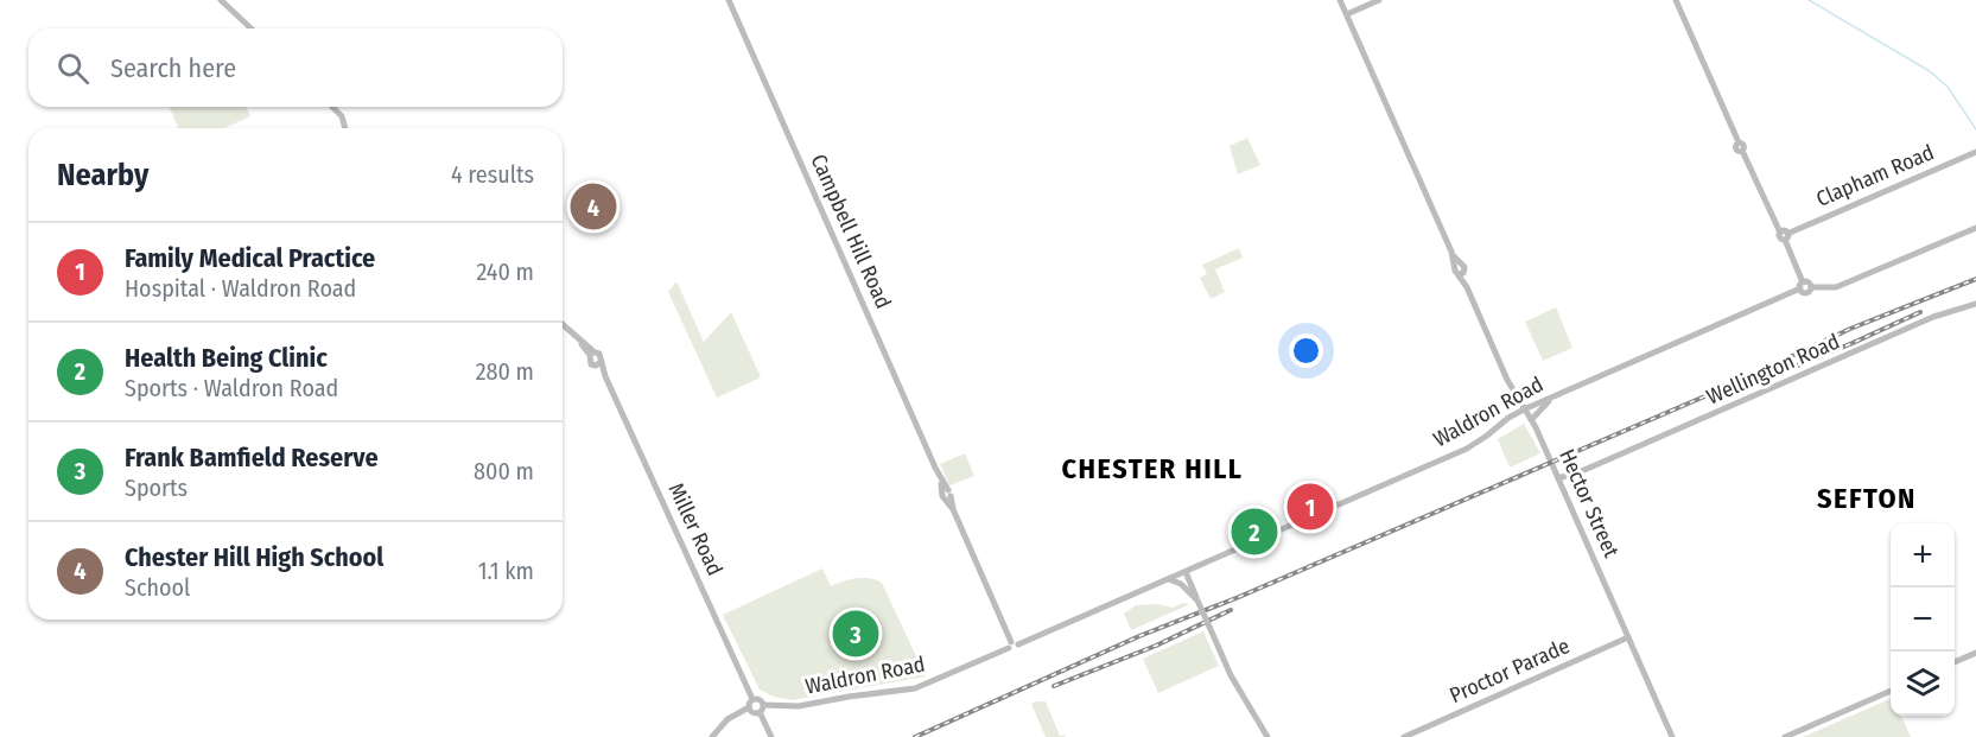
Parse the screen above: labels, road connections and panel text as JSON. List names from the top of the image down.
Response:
{
  "streets": {
    "street": [
      "Clapham Road",
      "Campbell Hill Road",
      "Wellington Road",
      "Waldron Road",
      "Hector Street",
      "Miller Road",
      "Proctor Parade"
    ]
  },
  "crossings": [
    ["Campbell Hill Road", "Waldron Road"],
    ["Wellington Road", "Hector Street"],
    ["Waldron Road", "Hector Street"],
    ["Hector Street", "Proctor Parade"]
  ],
  "districts": ["CHESTER HILL", "SEFTON"],
  "page": {
    "search": "Search here",
    "heading": ["Nearby", "4 results"],
    "pins": [
      "4",
      "1",
      "2",
      "3"
    ],
    "list": [
      {
        "mark": "1",
        "name": "Family Medical Practice",
        "note": "Hospital · Waldron Road",
        "value": "240 m"
      },
      {
        "mark": "2",
        "name": "Health Being Clinic",
        "note": "Sports · Waldron Road",
        "value": "280 m"
      },
      {
        "mark": "3",
        "name": "Frank Bamfield Reserve",
        "note": "Sports",
        "value": "800 m"
      },
      {
        "mark": "4",
        "name": "Chester Hill High School",
        "note": "School",
        "value": "1.1 km"
      }
    ],
    "map_buttons": ["+", "−"]
  }
}
